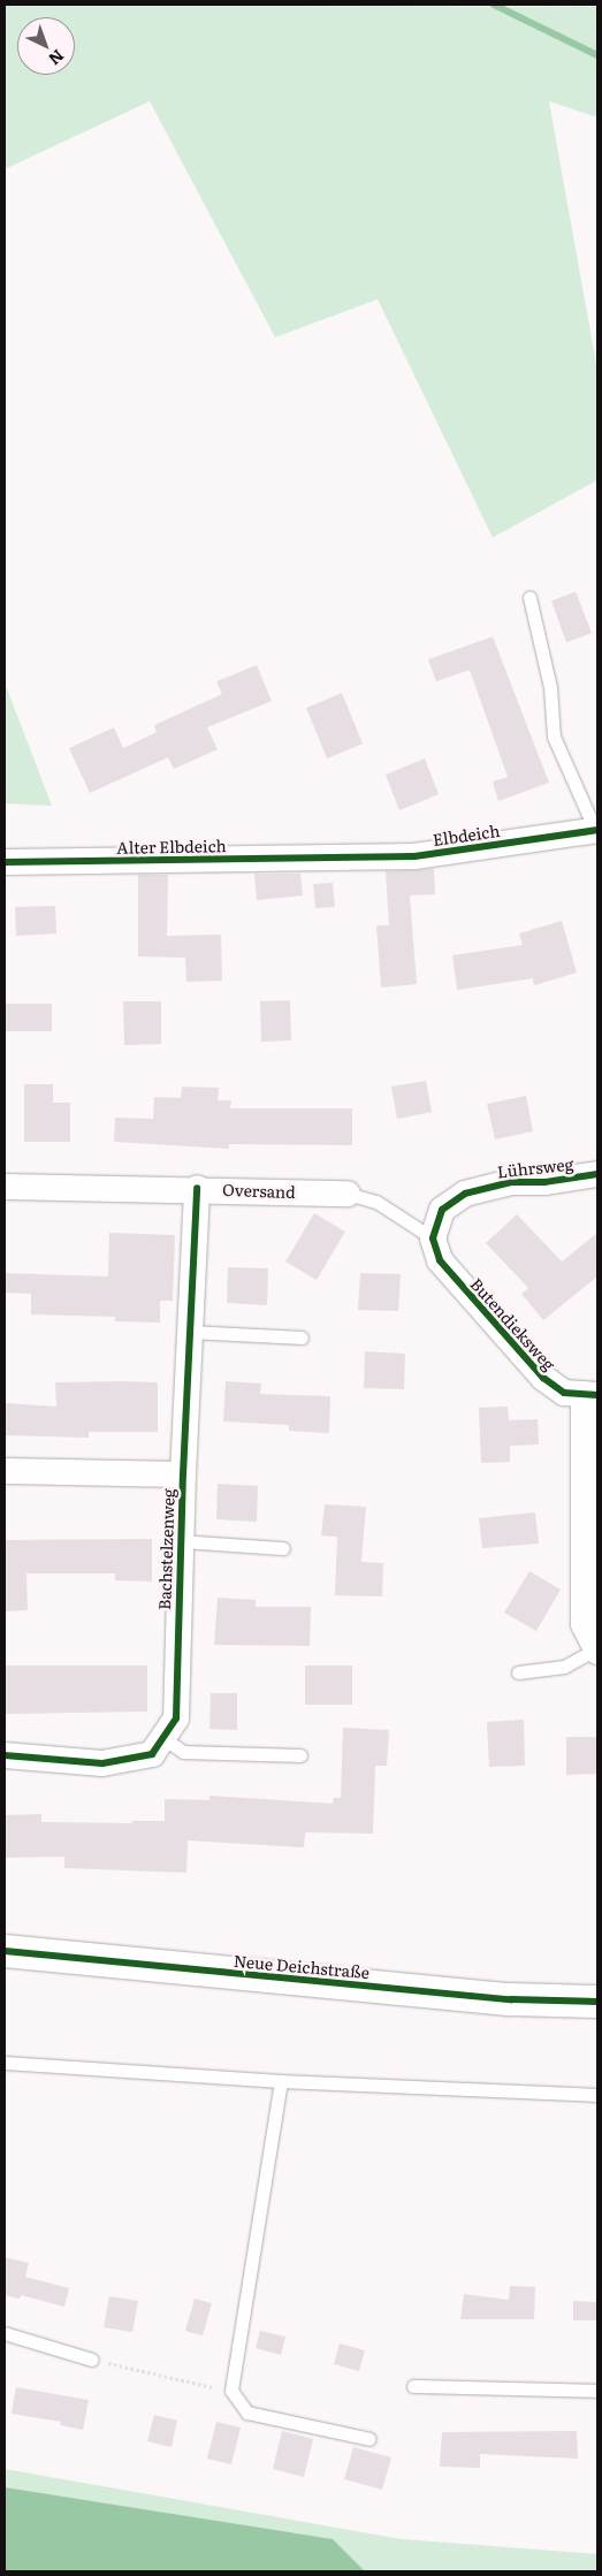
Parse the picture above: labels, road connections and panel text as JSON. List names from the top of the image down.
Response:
{
  "streets": {
    "street": [
      "Elbdeich",
      "Alter Elbdeich",
      "Lührsweg",
      "Oversand",
      "Butendieksweg",
      "Bachstelzenweg",
      "Neue Deichstraße"
    ]
  },
  "crossings": [
    ["Elbdeich", "Alter Elbdeich"],
    ["Lührsweg", "Oversand"],
    ["Lührsweg", "Butendieksweg"],
    ["Oversand", "Butendieksweg"],
    ["Oversand", "Bachstelzenweg"]
  ],
  "north": "bottom right"
}
